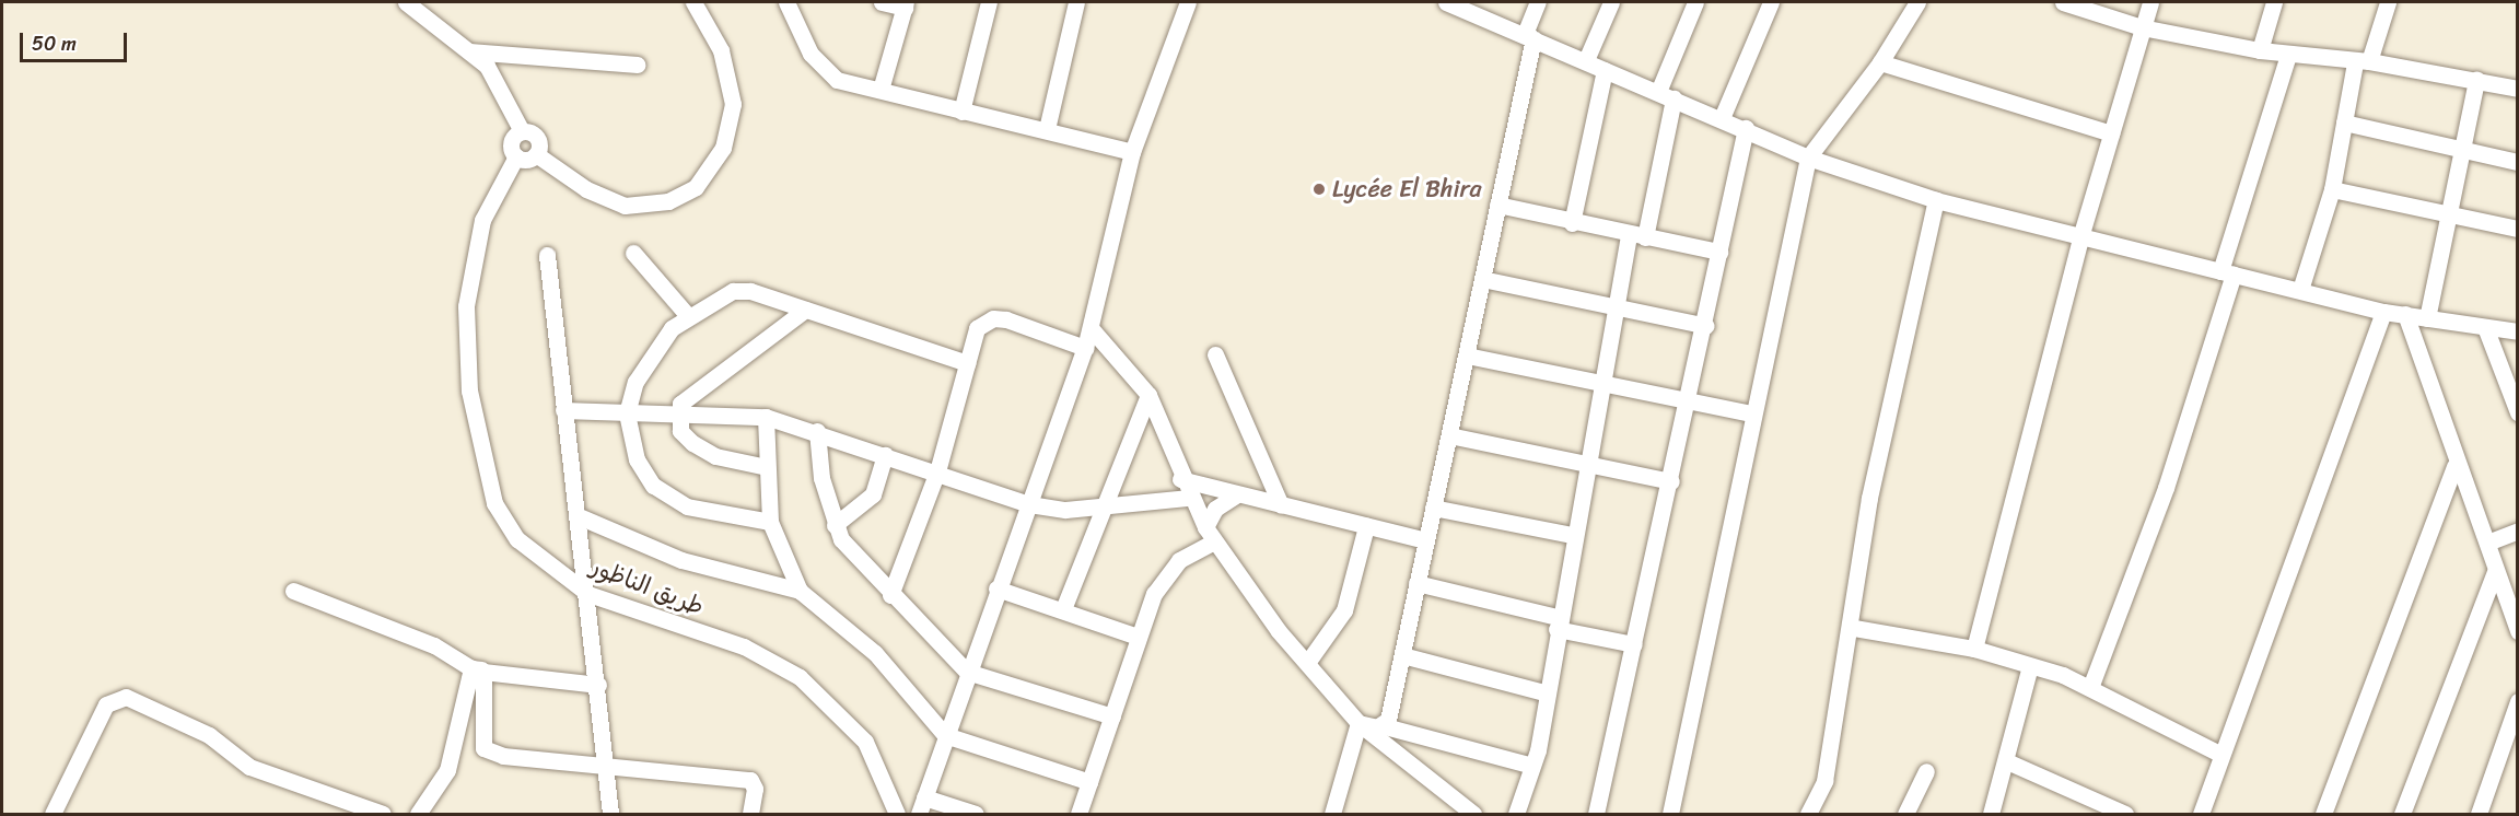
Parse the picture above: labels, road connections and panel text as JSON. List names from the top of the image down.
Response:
{
  "streets": {
    "street": ["طريق الناظور"]
  },
  "places": ["Lycée El Bhira"],
  "scale_bar": "50 m"
}
